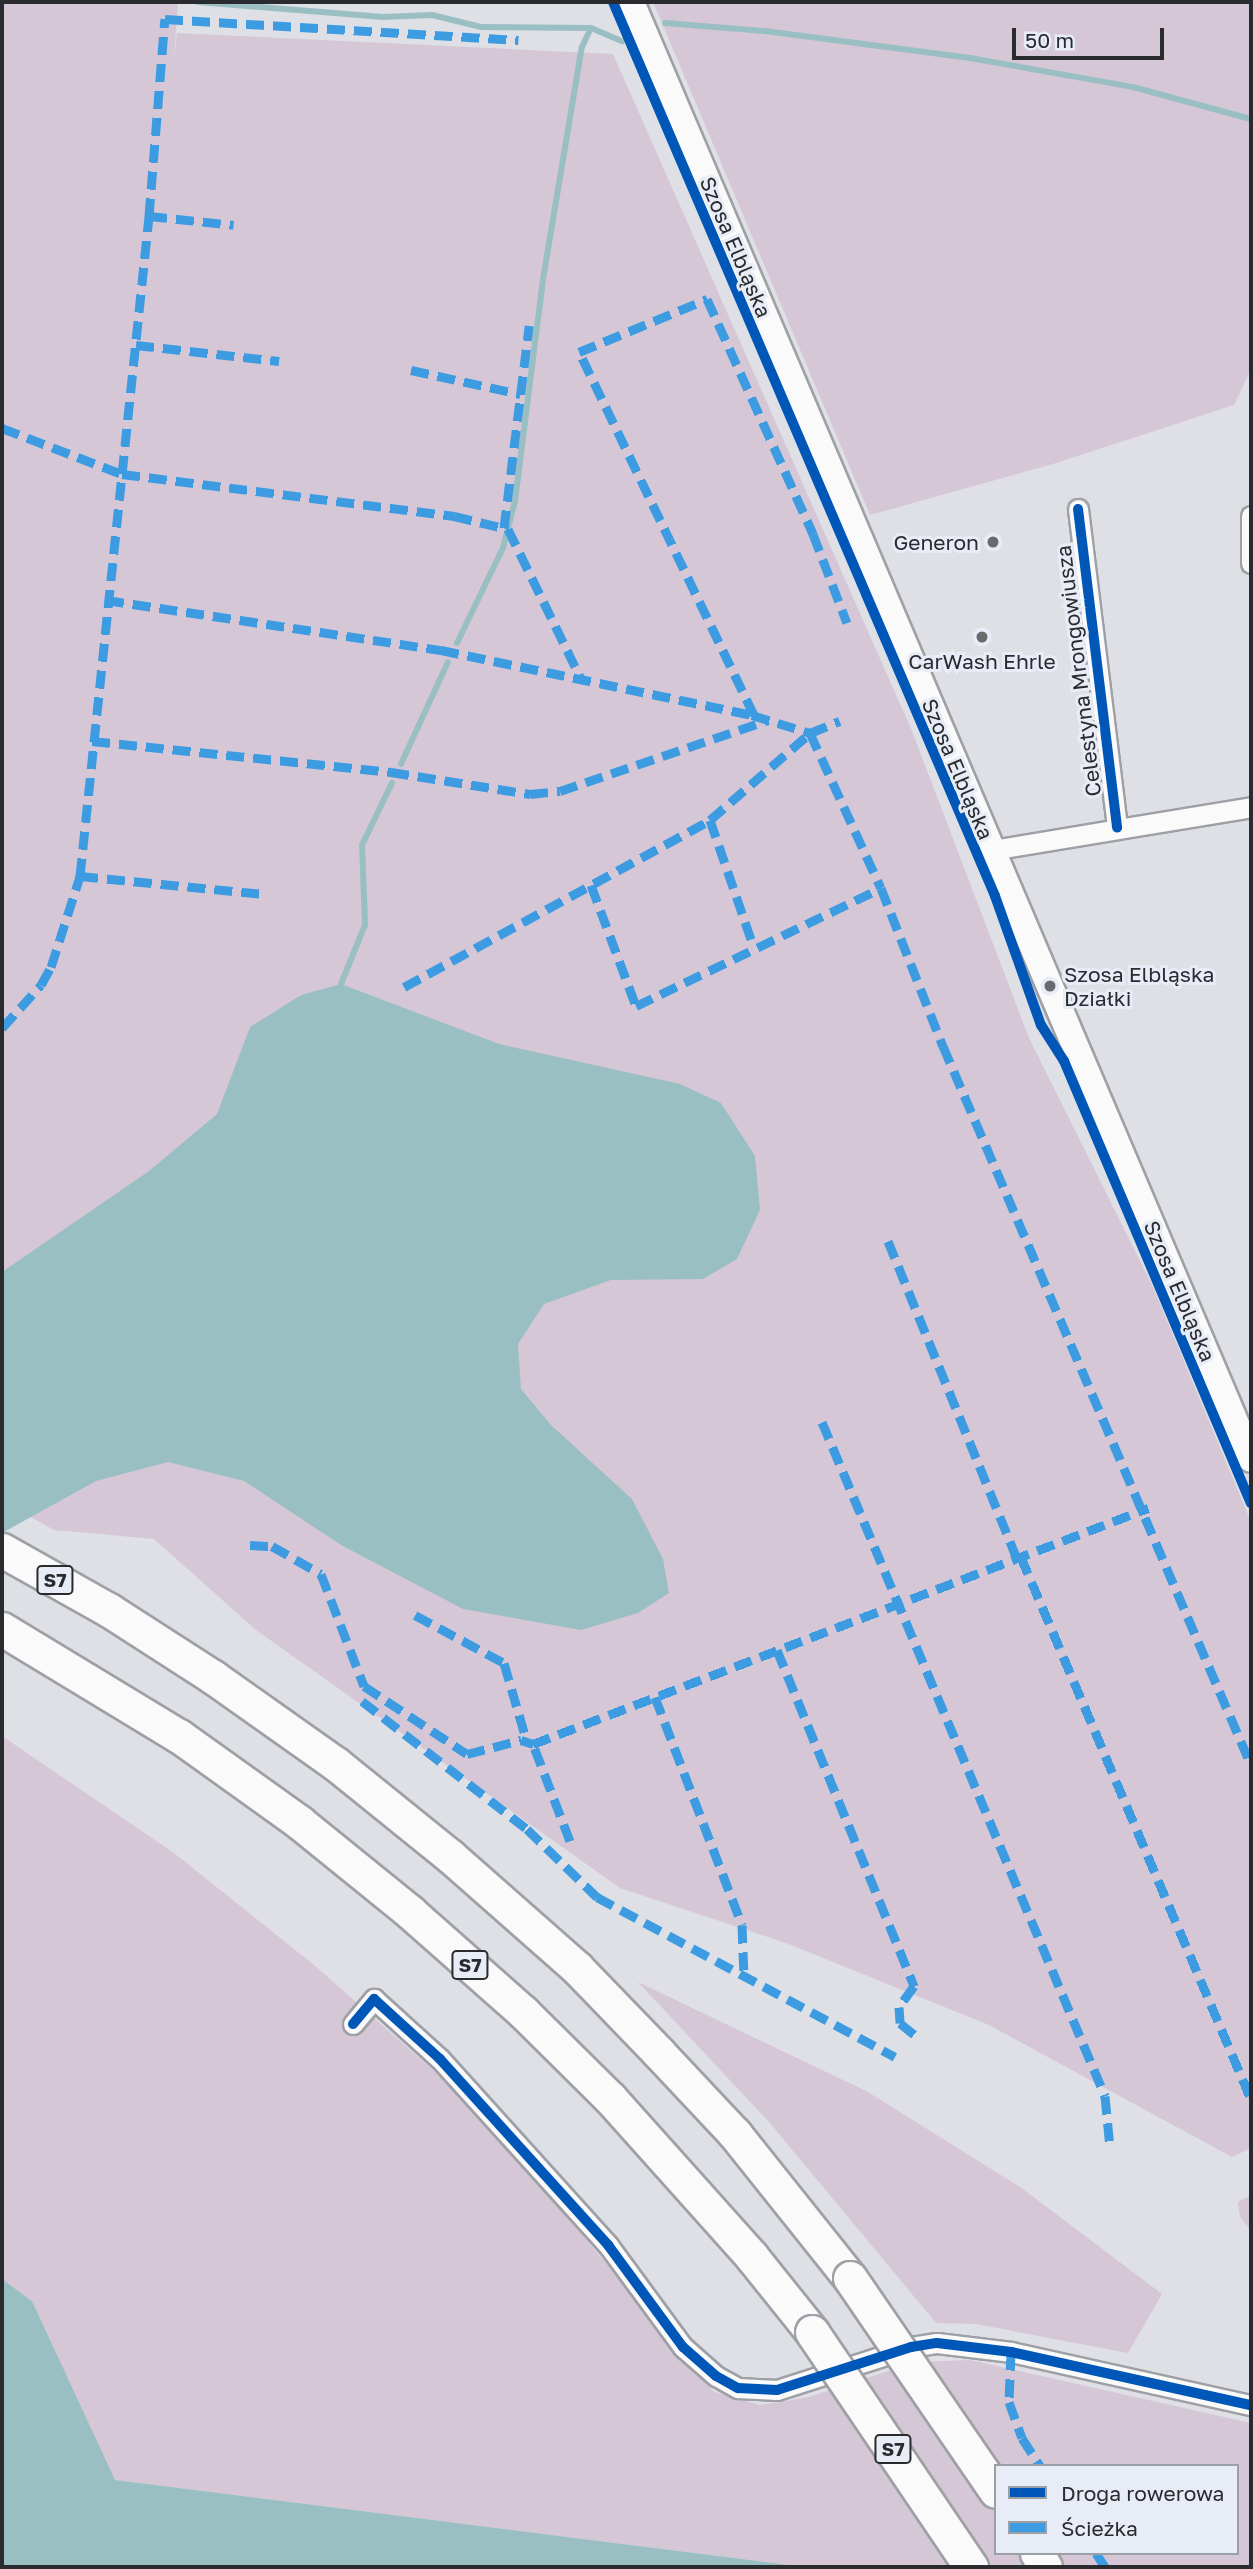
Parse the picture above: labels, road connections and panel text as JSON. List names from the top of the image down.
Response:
{
  "streets": {
    "highway": ["S7"],
    "main road": ["Szosa Elbląska"],
    "street": ["Celestyna Mrongowiusza"]
  },
  "places": ["Generon", "CarWash Ehrle", "Szosa Elbląska Działki"],
  "legend": ["Droga rowerowa", "Ścieżka"],
  "scale_bar": "50 m"
}
